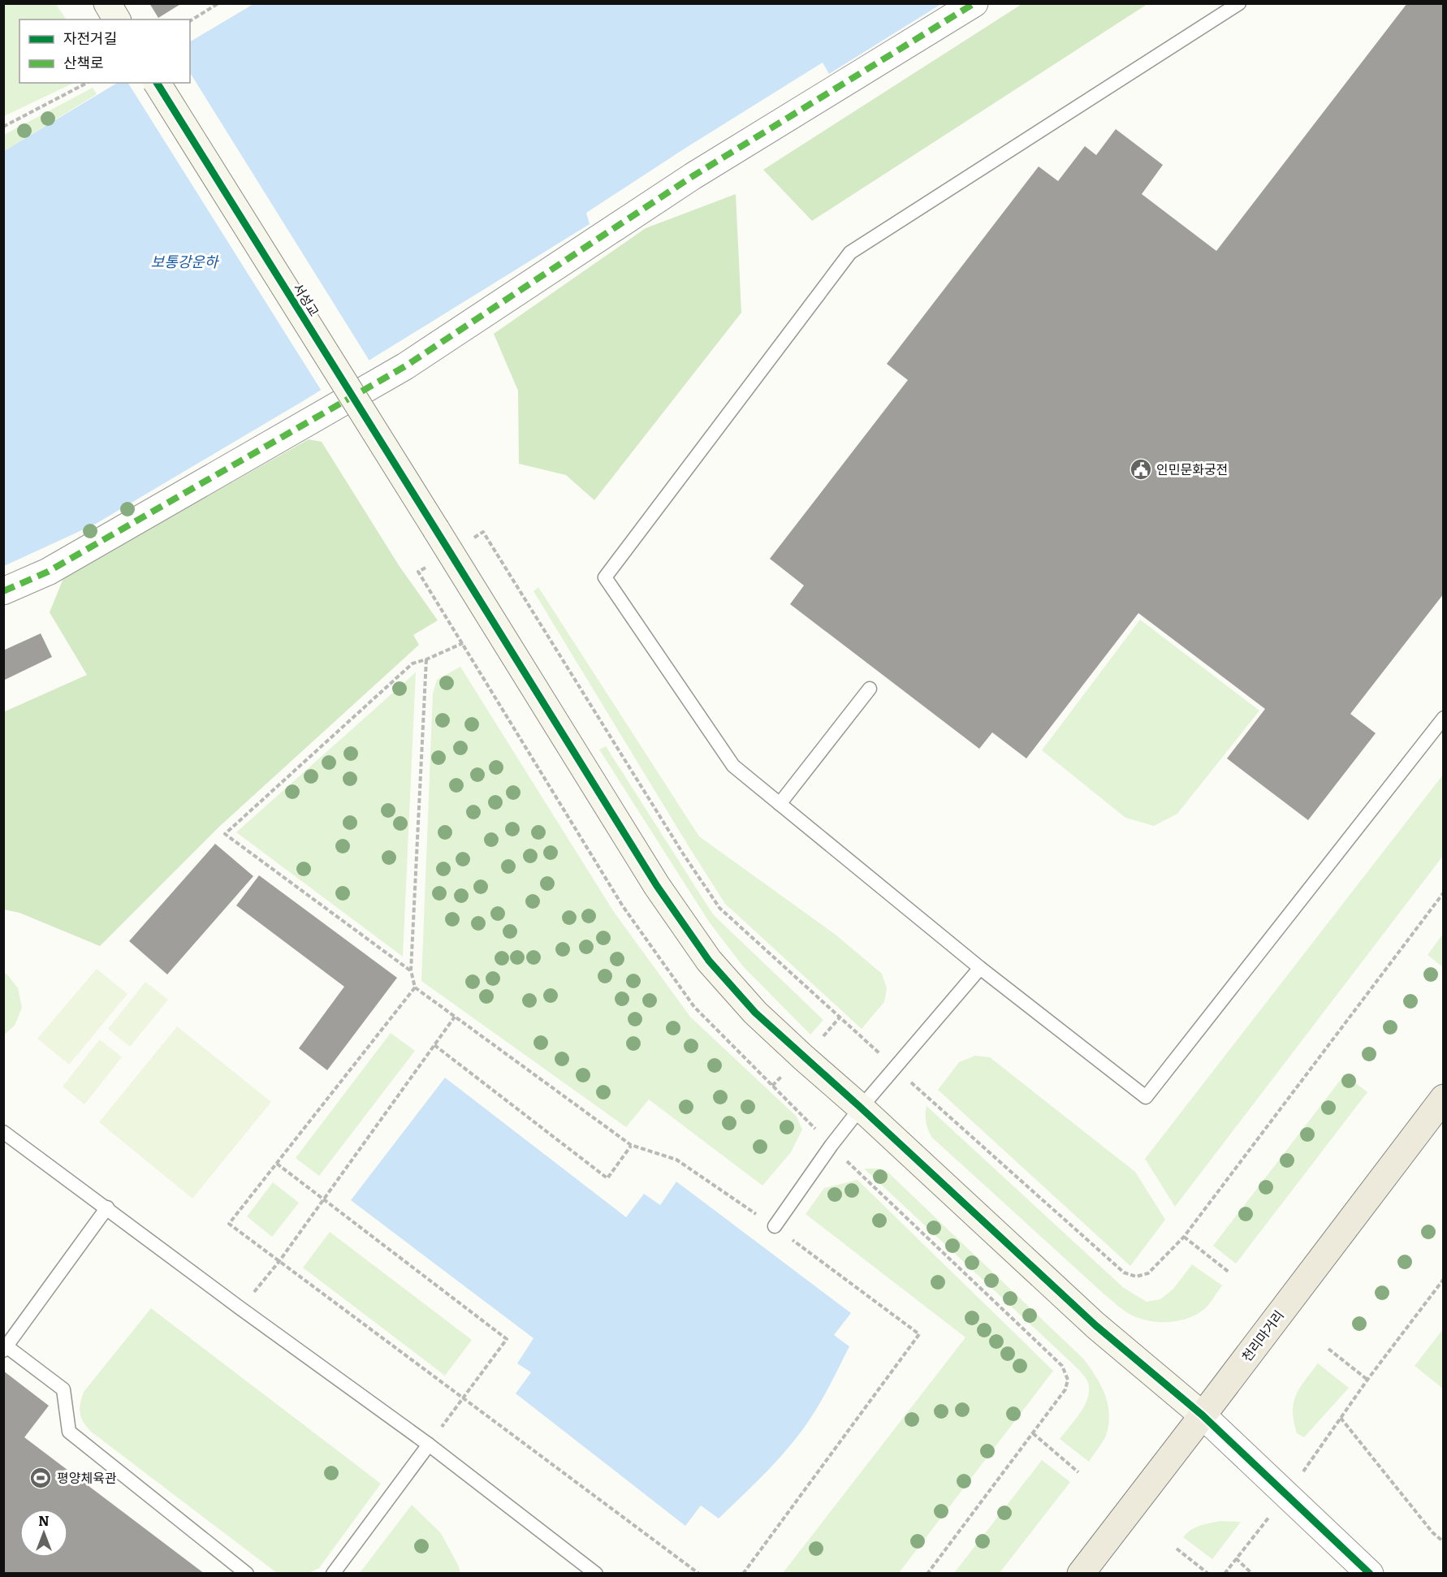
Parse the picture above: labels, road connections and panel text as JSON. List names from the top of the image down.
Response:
{
  "streets": {
    "main road": ["천리마거리"],
    "street": ["서성교"]
  },
  "crossings": [
    ["서성교", "천리마거리"]
  ],
  "water": ["보통강운하"],
  "places": {
    "public building": ["인민문화궁전"],
    "sports": ["평양체육관"]
  },
  "legend": ["자전거길", "산책로"],
  "north": "top"
}
